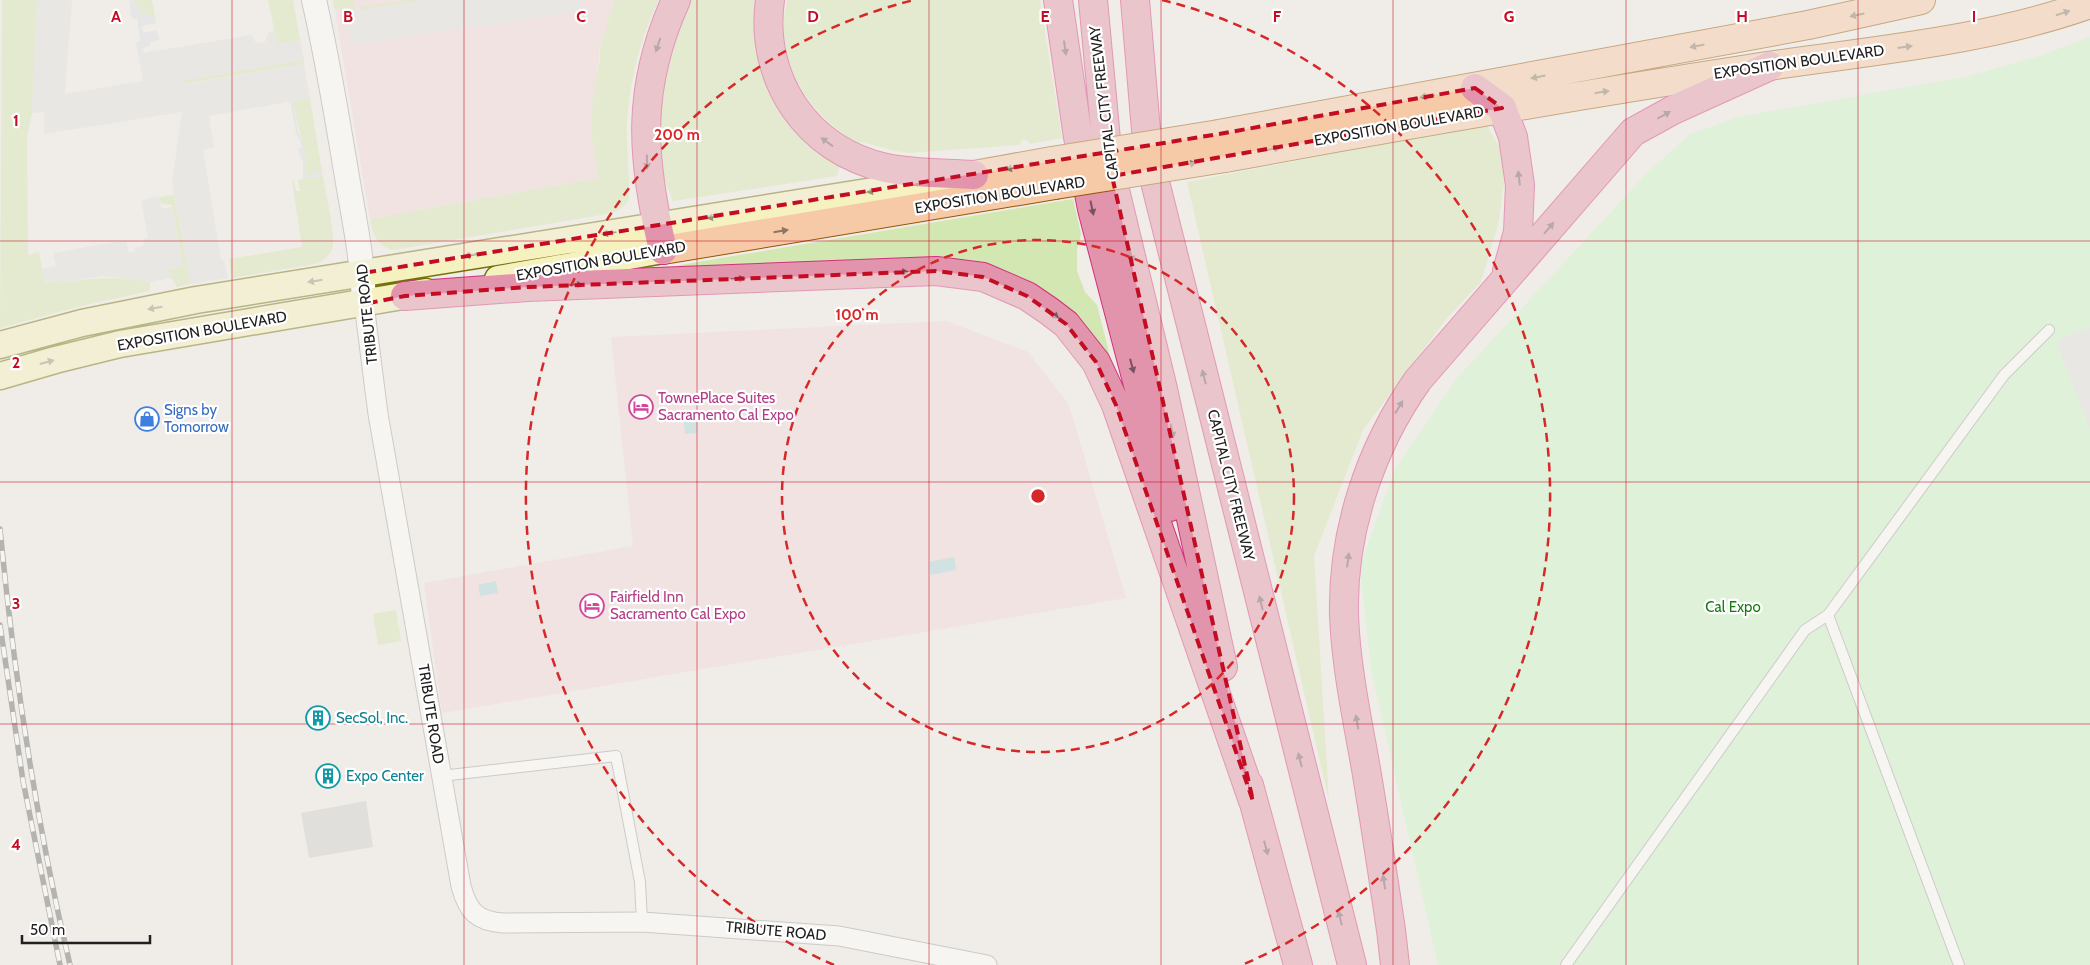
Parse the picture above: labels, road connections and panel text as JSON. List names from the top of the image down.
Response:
{
  "streets": {
    "highway": ["CAPITAL CITY FREEWAY"],
    "main road": ["EXPOSITION BOULEVARD"],
    "street": ["TRIBUTE ROAD"]
  },
  "crossings": [
    ["EXPOSITION BOULEVARD", "TRIBUTE ROAD"]
  ],
  "parks": ["Cal Expo"],
  "places": {
    "hotel": ["TownePlace Suites Sacramento Cal Expo", "Fairfield Inn Sacramento Cal Expo"],
    "shop": ["Signs by Tomorrow"],
    "building": ["SecSol, Inc.", "Expo Center"]
  },
  "scale_bar": "50 m",
  "grid": {
    "columns": [
      "A",
      "B",
      "C",
      "D",
      "E",
      "F",
      "G",
      "H",
      "I"
    ],
    "rows": [
      "1",
      "2",
      "3",
      "4"
    ]
  },
  "rings": ["200 m", "100 m"]
}
